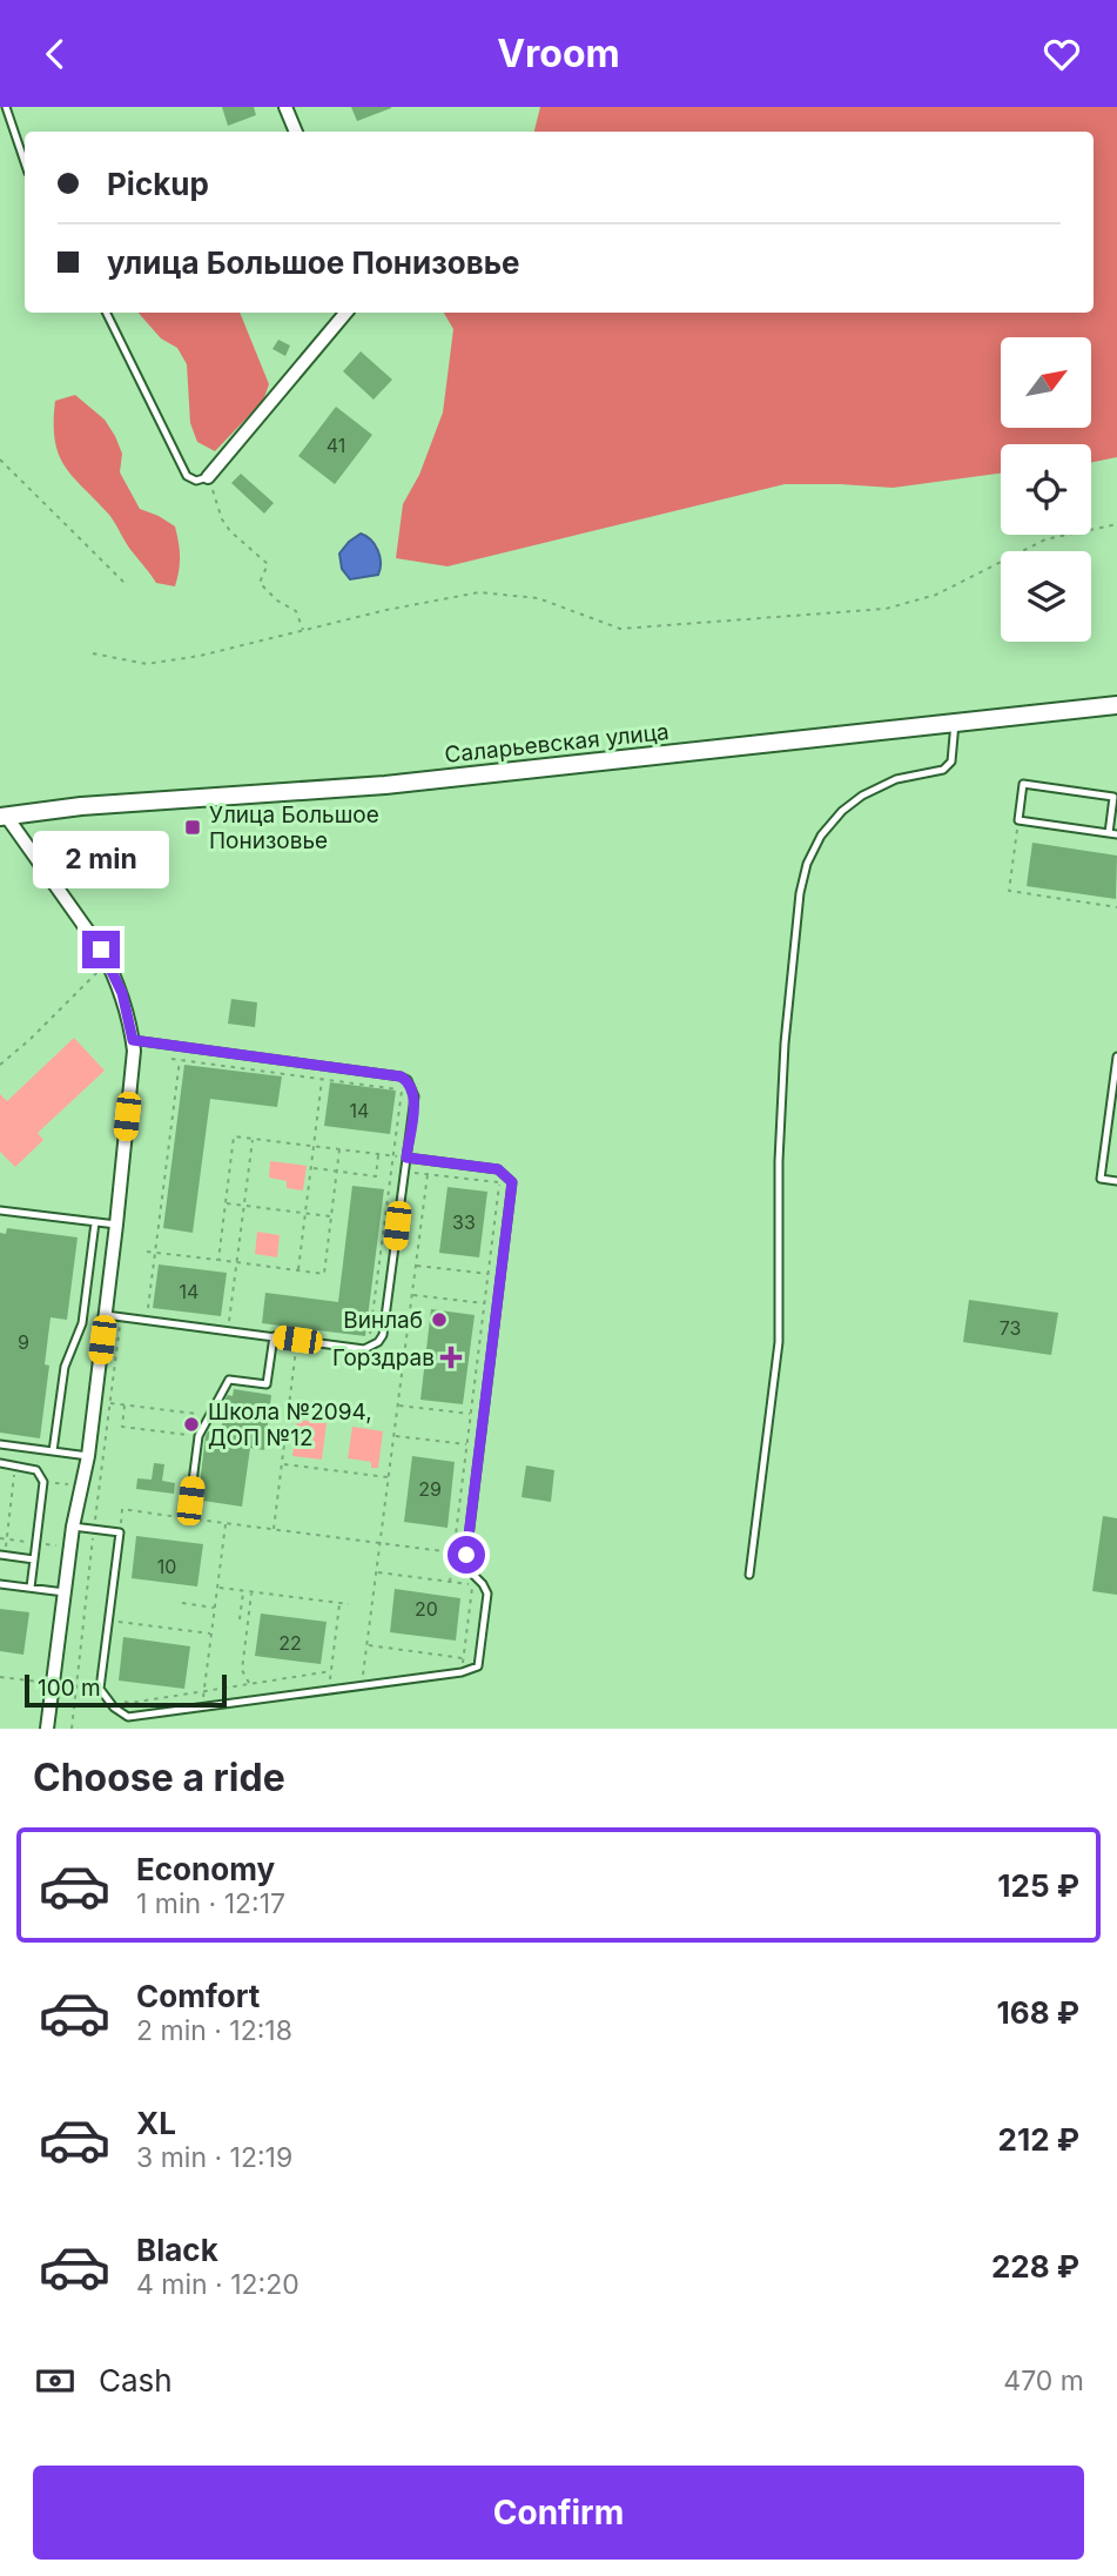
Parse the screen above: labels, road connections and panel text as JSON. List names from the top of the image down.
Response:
{
  "streets": {
    "street": ["Саларьевская улица"]
  },
  "places": {
    "transit": ["Улица Большое Понизовье"],
    "other": ["Винлаб", "Школа №2094, ДОП №12"],
    "health": ["Горздрав"]
  },
  "house_numbers": [
    "41",
    "14",
    "33",
    "14",
    "73",
    "9",
    "29",
    "10",
    "20",
    "22"
  ],
  "scale_bar": "100 m",
  "north": "top right",
  "page": {
    "header": "Vroom",
    "banner": ["Pickup", "улица Большое Понизовье"],
    "bubble": "2 min",
    "scale": "100 m",
    "heading": "Choose a ride",
    "list": [
      {
        "name": "Economy",
        "note": "1 min · 12:17",
        "value": "125 ₽"
      },
      {
        "name": "Comfort",
        "note": "2 min · 12:18",
        "value": "168 ₽"
      },
      {
        "name": "XL",
        "note": "3 min · 12:19",
        "value": "212 ₽"
      },
      {
        "name": "Black",
        "note": "4 min · 12:20",
        "value": "228 ₽"
      }
    ],
    "pay": ["Cash", "470 m"],
    "buttons": "Confirm"
  }
}
